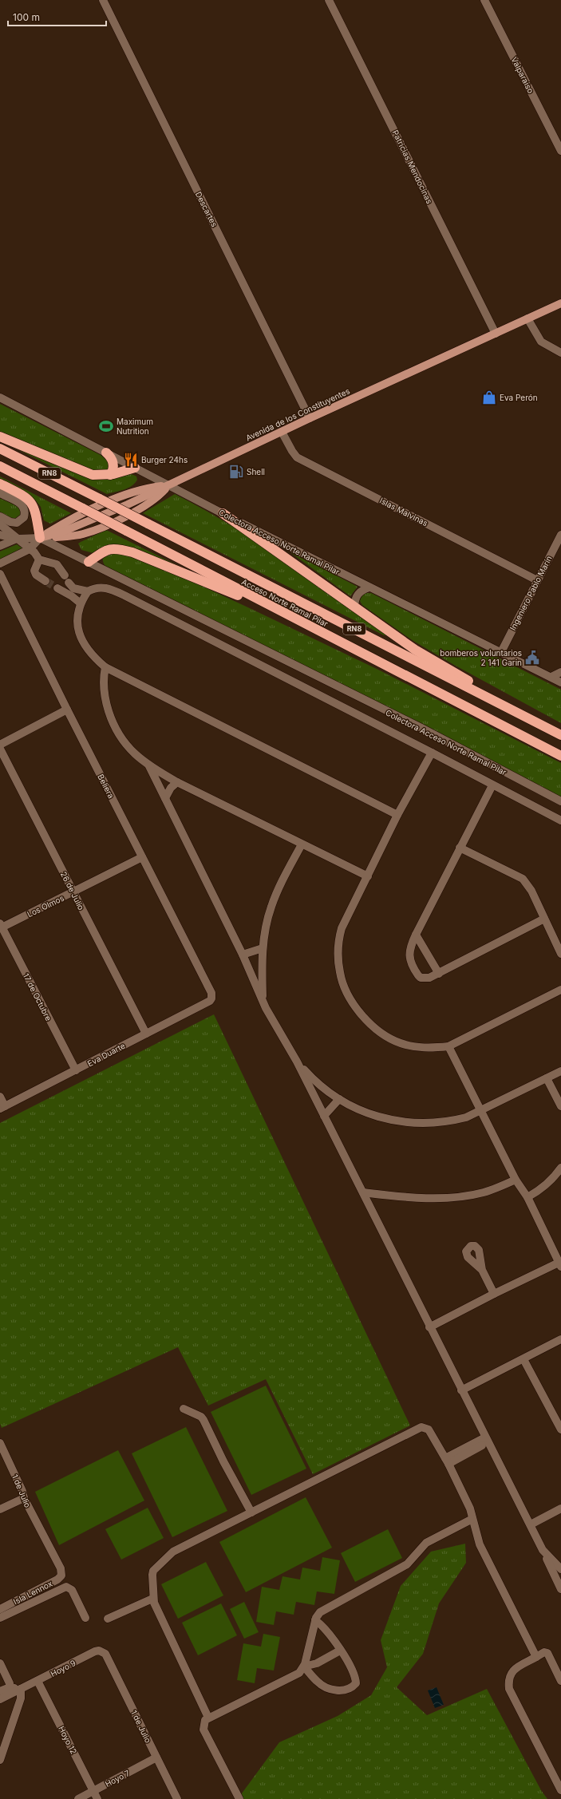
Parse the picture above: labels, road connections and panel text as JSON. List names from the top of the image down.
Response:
{
  "streets": {
    "highway": ["RN8", "Acceso Norte Ramal Pilar"],
    "main road": ["Avenida de los Constituyentes"],
    "street": [
      "Valparaíso",
      "Patricias Mendocinas",
      "Descartes",
      "Islas Malvinas",
      "Colectora Acceso Norte Ramal Pilar",
      "Ingeniero Pablo Marín",
      "Beliera",
      "26 de Julio",
      "Los Olmos",
      "17 de Octubre",
      "Eva Duarte",
      "1 de Julio",
      "Isla Lennox",
      "Hoyo 9",
      "Hoyo 12",
      "Hoyo 7"
    ]
  },
  "crossings": [
    ["Patricias Mendocinas", "Avenida de los Constituyentes"],
    ["Descartes", "Avenida de los Constituyentes"],
    ["Avenida de los Constituyentes", "Islas Malvinas"],
    ["Avenida de los Constituyentes", "Colectora Acceso Norte Ramal Pilar"],
    ["Islas Malvinas", "Ingeniero Pablo Marín"],
    ["Colectora Acceso Norte Ramal Pilar", "Ingeniero Pablo Marín"],
    ["Beliera", "Los Olmos"],
    ["Beliera", "Eva Duarte"],
    ["26 de Julio", "Los Olmos"],
    ["26 de Julio", "Eva Duarte"],
    ["Los Olmos", "17 de Octubre"],
    ["17 de Octubre", "Eva Duarte"],
    ["1 de Julio", "Isla Lennox"],
    ["1 de Julio", "Hoyo 9"],
    ["1 de Julio", "Hoyo 7"],
    ["Hoyo 9", "Hoyo 12"],
    ["Hoyo 12", "Hoyo 7"]
  ],
  "places": {
    "shop": ["Eva Perón"],
    "sports": ["Maximum Nutrition"],
    "restaurant": ["Burger 24hs"],
    "fuel station": ["Shell"],
    "public building": ["bomberos voluntarios 2 141 Garin"]
  },
  "scale_bar": "100 m"
}
